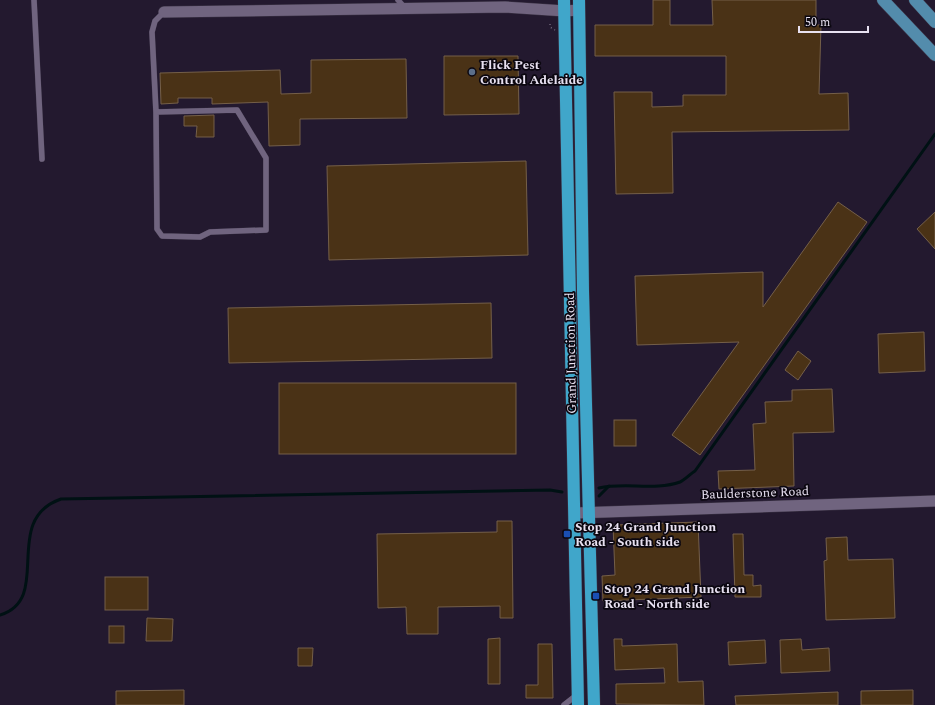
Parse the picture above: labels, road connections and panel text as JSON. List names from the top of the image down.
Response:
{
  "streets": {
    "highway": ["Grand Junction Road"],
    "street": ["Baulderstone Road"]
  },
  "crossings": [
    ["Grand Junction Road", "Baulderstone Road"]
  ],
  "places": {
    "other": ["Flick Pest Control Adelaide"],
    "transit": ["Stop 24 Grand Junction Road - South side", "Stop 24 Grand Junction Road - North side"]
  },
  "scale_bar": "50 m"
}
